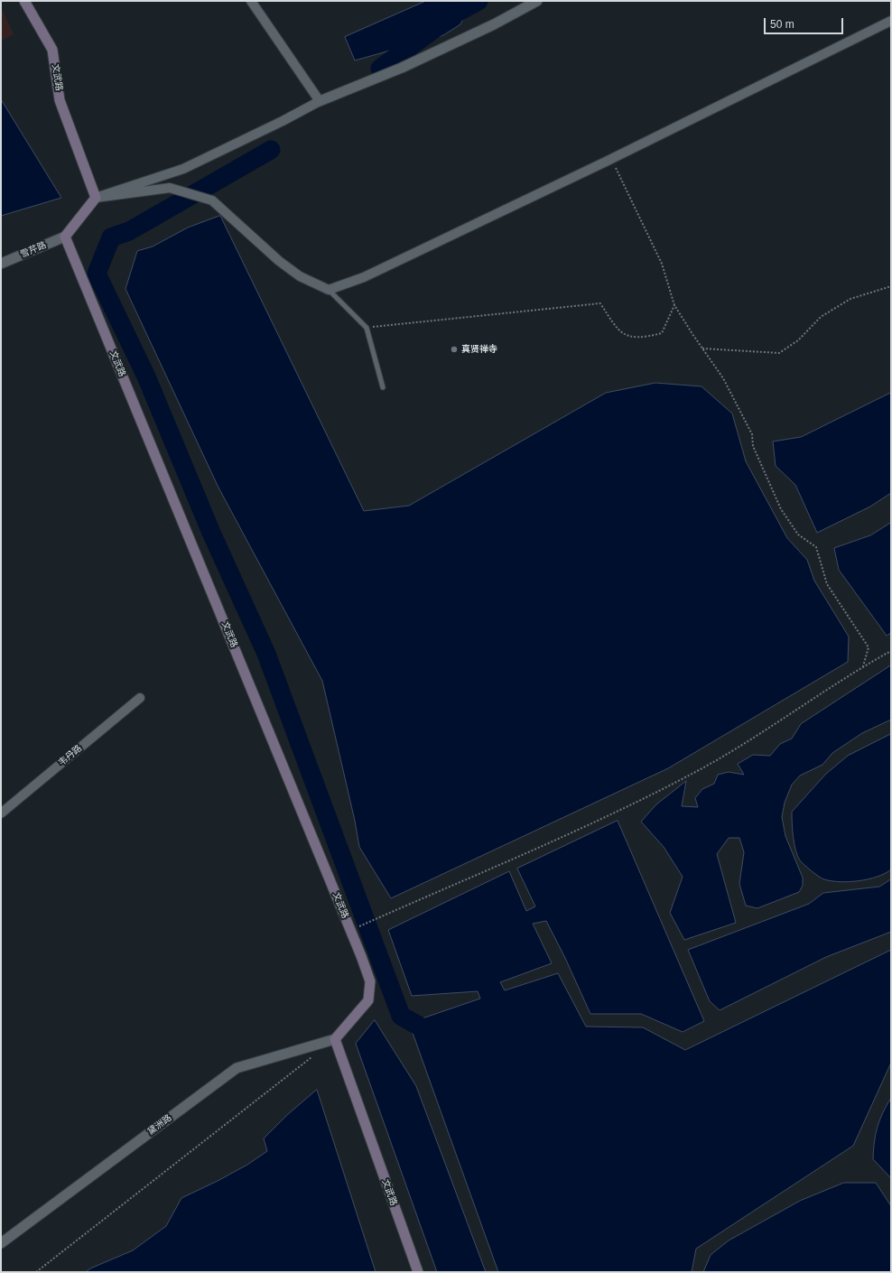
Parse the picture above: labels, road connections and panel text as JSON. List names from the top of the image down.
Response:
{
  "streets": {
    "main road": ["文武路"],
    "street": ["雪芹路", "韦丹路", "黛洲路"]
  },
  "crossings": [
    ["文武路", "雪芹路"],
    ["文武路", "黛洲路"]
  ],
  "places": ["真贤禅寺"],
  "scale_bar": "50 m"
}
